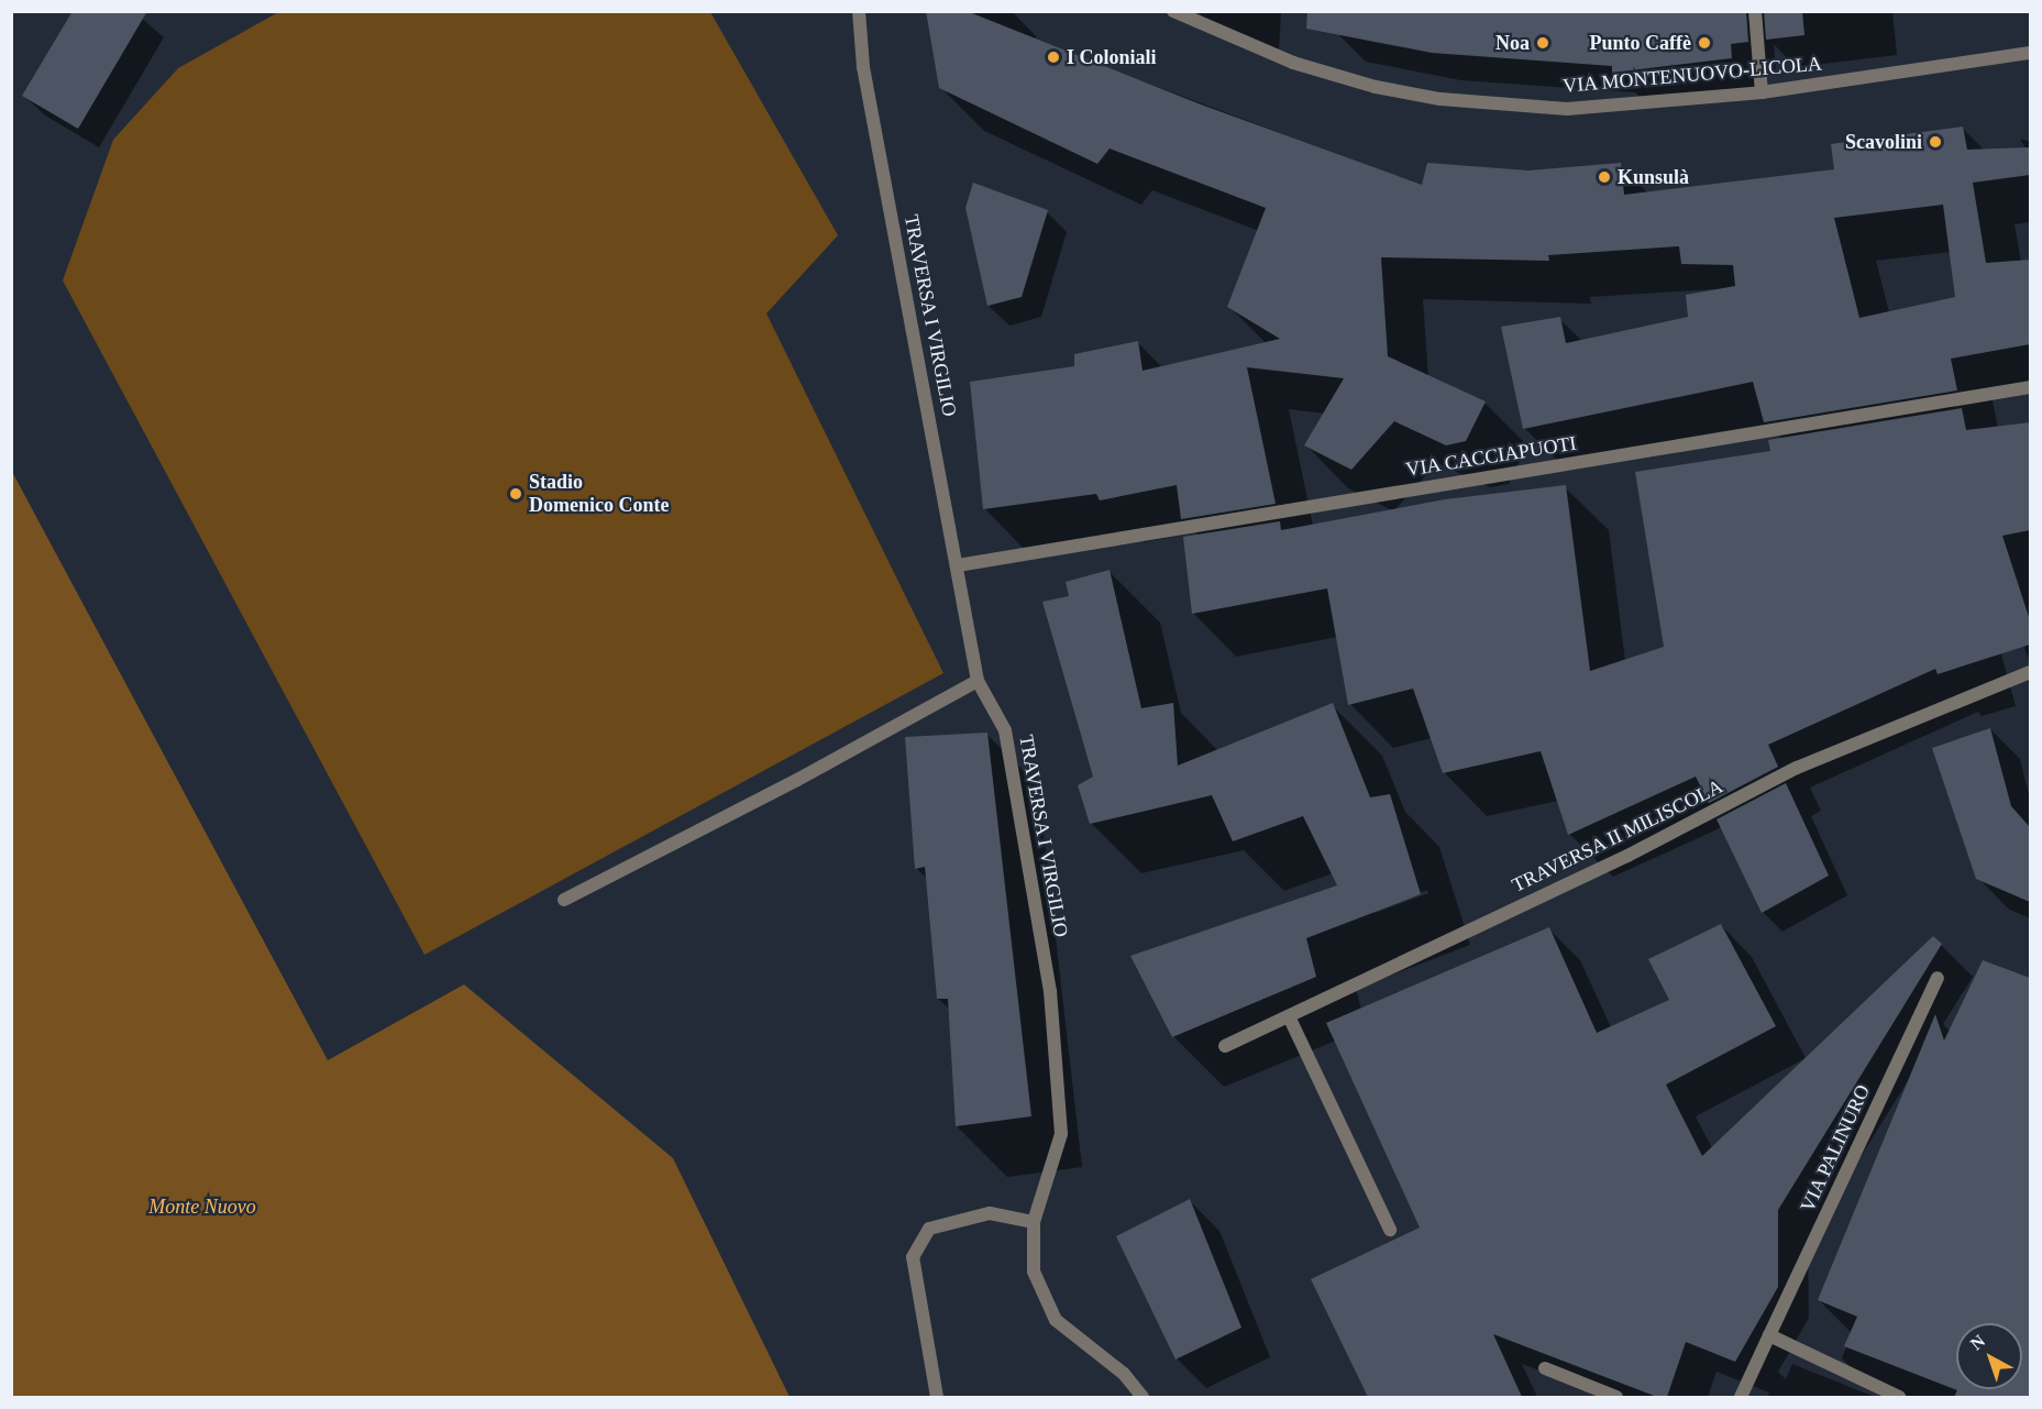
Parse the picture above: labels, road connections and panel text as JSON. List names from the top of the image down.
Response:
{
  "streets": {
    "street": [
      "VIA MONTENUOVO-LICOLA",
      "TRAVERSA I VIRGILIO",
      "VIA CACCIAPUOTI",
      "TRAVERSA II MILISCOLA",
      "VIA PALINURO"
    ]
  },
  "crossings": [
    ["TRAVERSA I VIRGILIO", "VIA CACCIAPUOTI"]
  ],
  "parks": ["Monte Nuovo"],
  "places": [
    "Noa",
    "Punto Caffè",
    "I Coloniali",
    "Scavolini",
    "Kunsulà",
    "Stadio Domenico Conte"
  ],
  "north": "top left"
}
